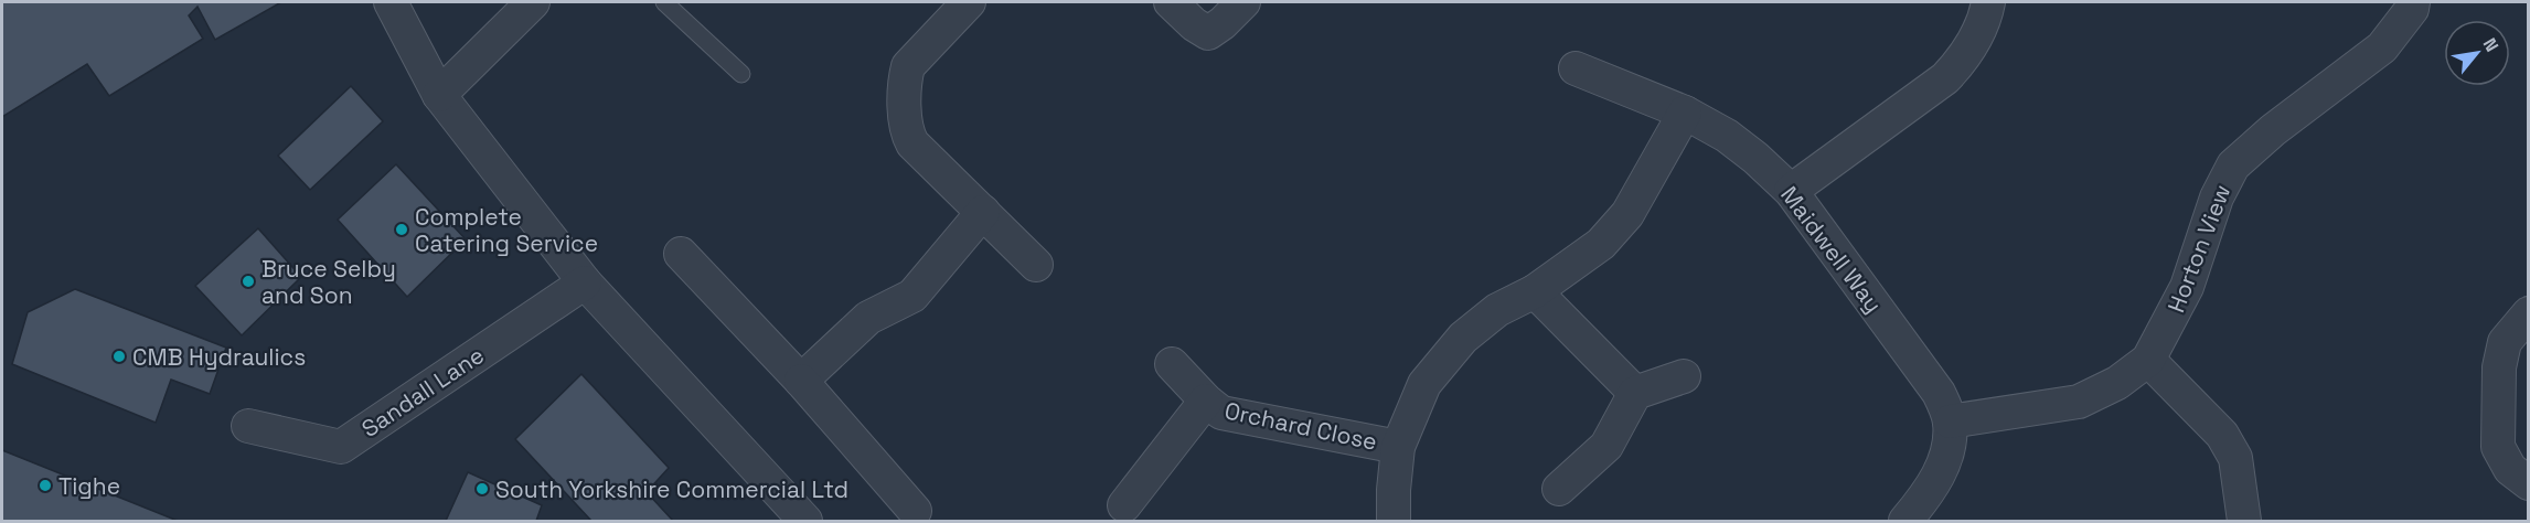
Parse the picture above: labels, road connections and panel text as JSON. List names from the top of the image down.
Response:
{
  "streets": {
    "street": [
      "Horton View",
      "Maidwell Way",
      "Sandall Lane",
      "Orchard Close"
    ]
  },
  "crossings": [
    ["Horton View", "Maidwell Way"]
  ],
  "places": [
    "Complete Catering Service",
    "Bruce Selby and Son",
    "CMB Hydraulics",
    "Tighe",
    "South Yorkshire Commercial Ltd"
  ],
  "north": "top right"
}
